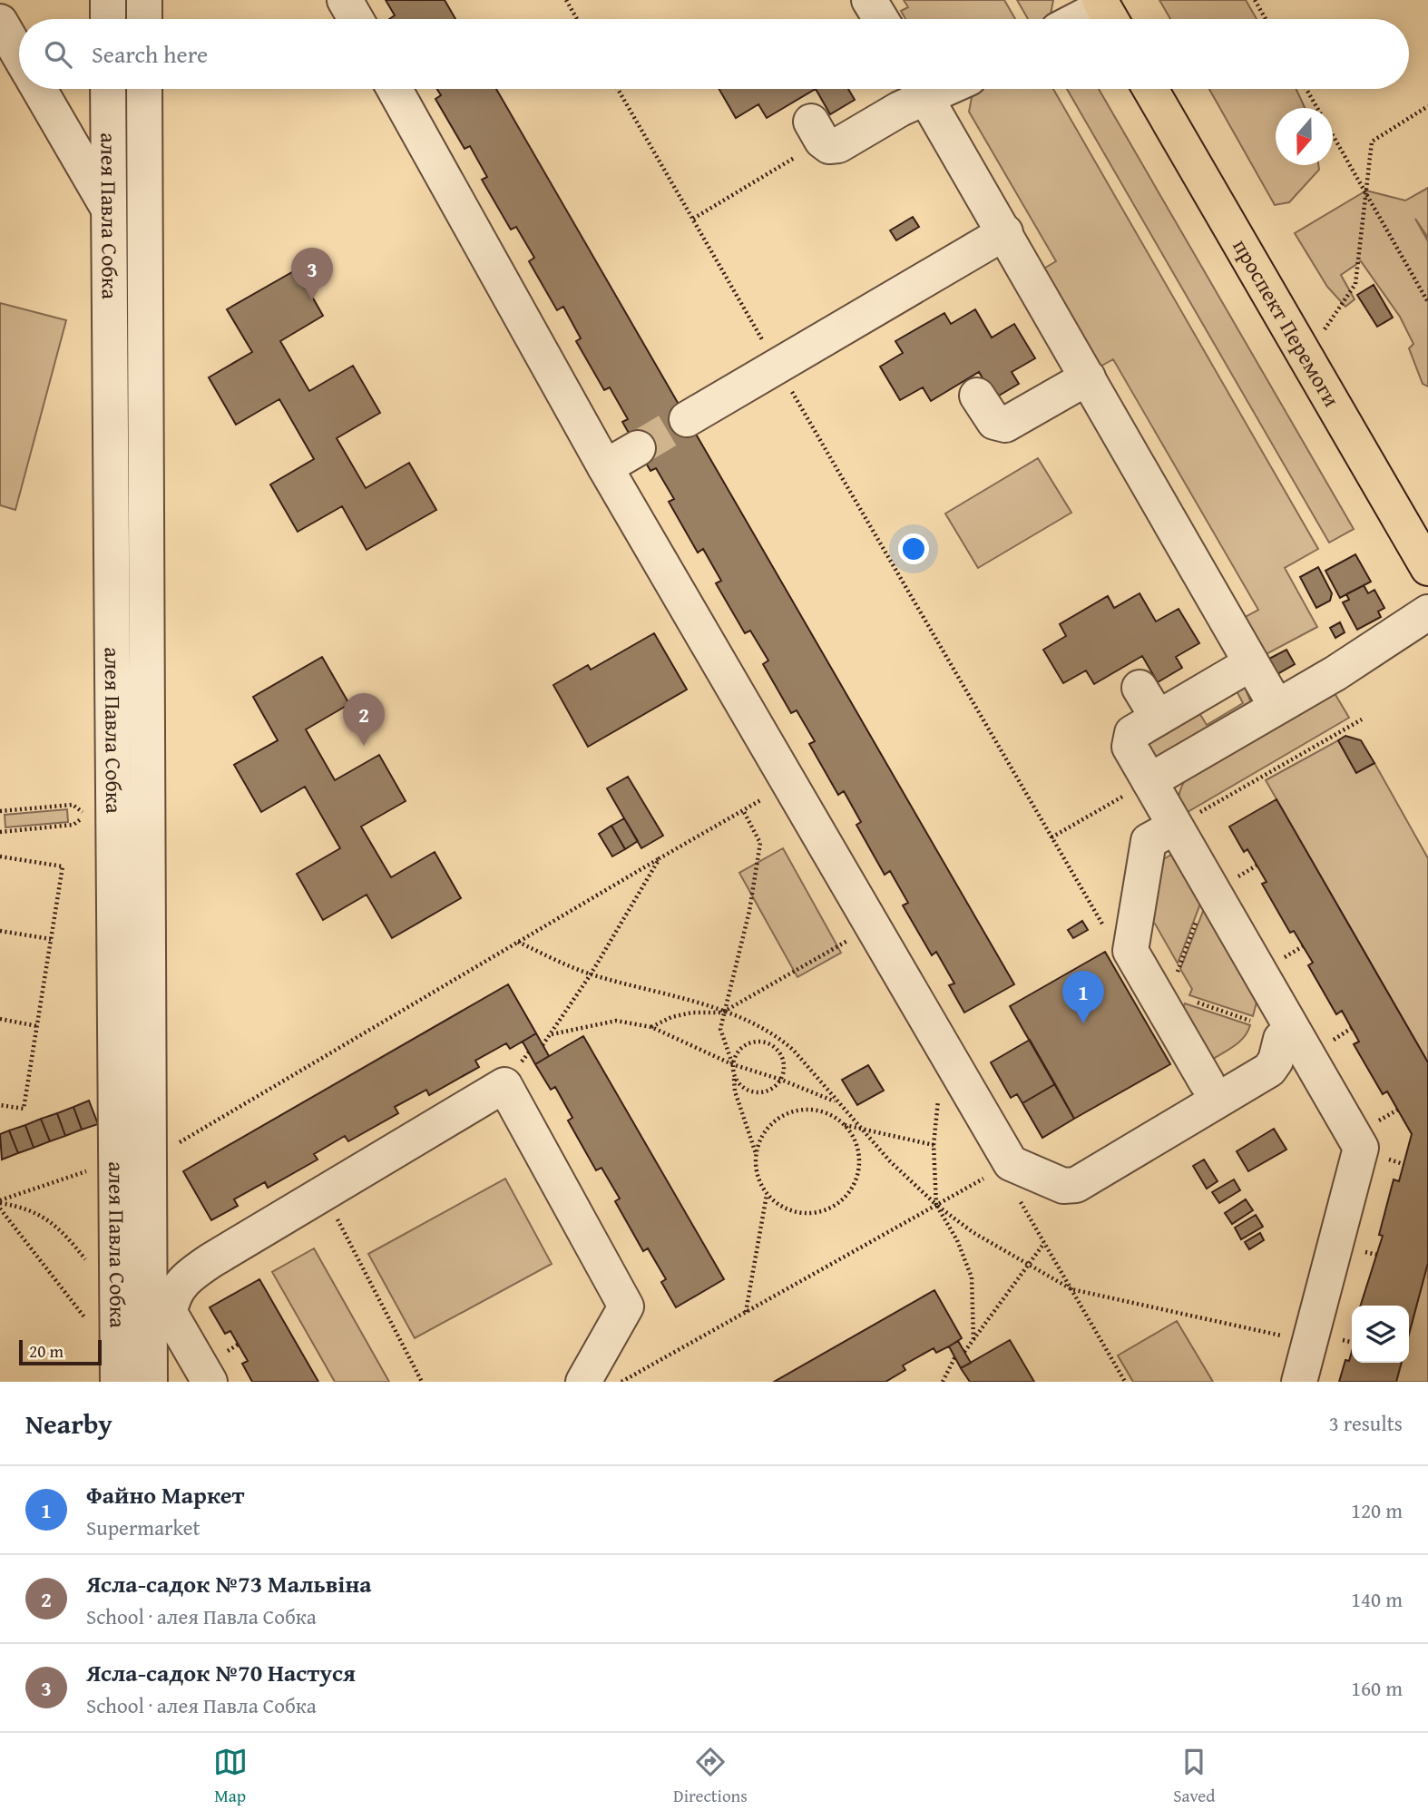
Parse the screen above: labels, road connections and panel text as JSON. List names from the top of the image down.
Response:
{
  "streets": {
    "main road": ["проспект Перемоги"],
    "street": ["алея Павла Собка"]
  },
  "scale_bar": "20 m",
  "north": "bottom",
  "page": {
    "search": "Search here",
    "pins": ["3", "2", "1"],
    "scale": "20 m",
    "heading": ["Nearby", "3 results"],
    "list": [
      {
        "mark": "1",
        "name": "Файно Маркет",
        "note": "Supermarket",
        "value": "120 m"
      },
      {
        "mark": "2",
        "name": "Ясла-садок №73 Мальвіна",
        "note": "School · алея Павла Собка",
        "value": "140 m"
      },
      {
        "mark": "3",
        "name": "Ясла-садок №70 Настуся",
        "note": "School · алея Павла Собка",
        "value": "160 m"
      }
    ],
    "nav": ["Map", "Directions", "Saved"]
  }
}
